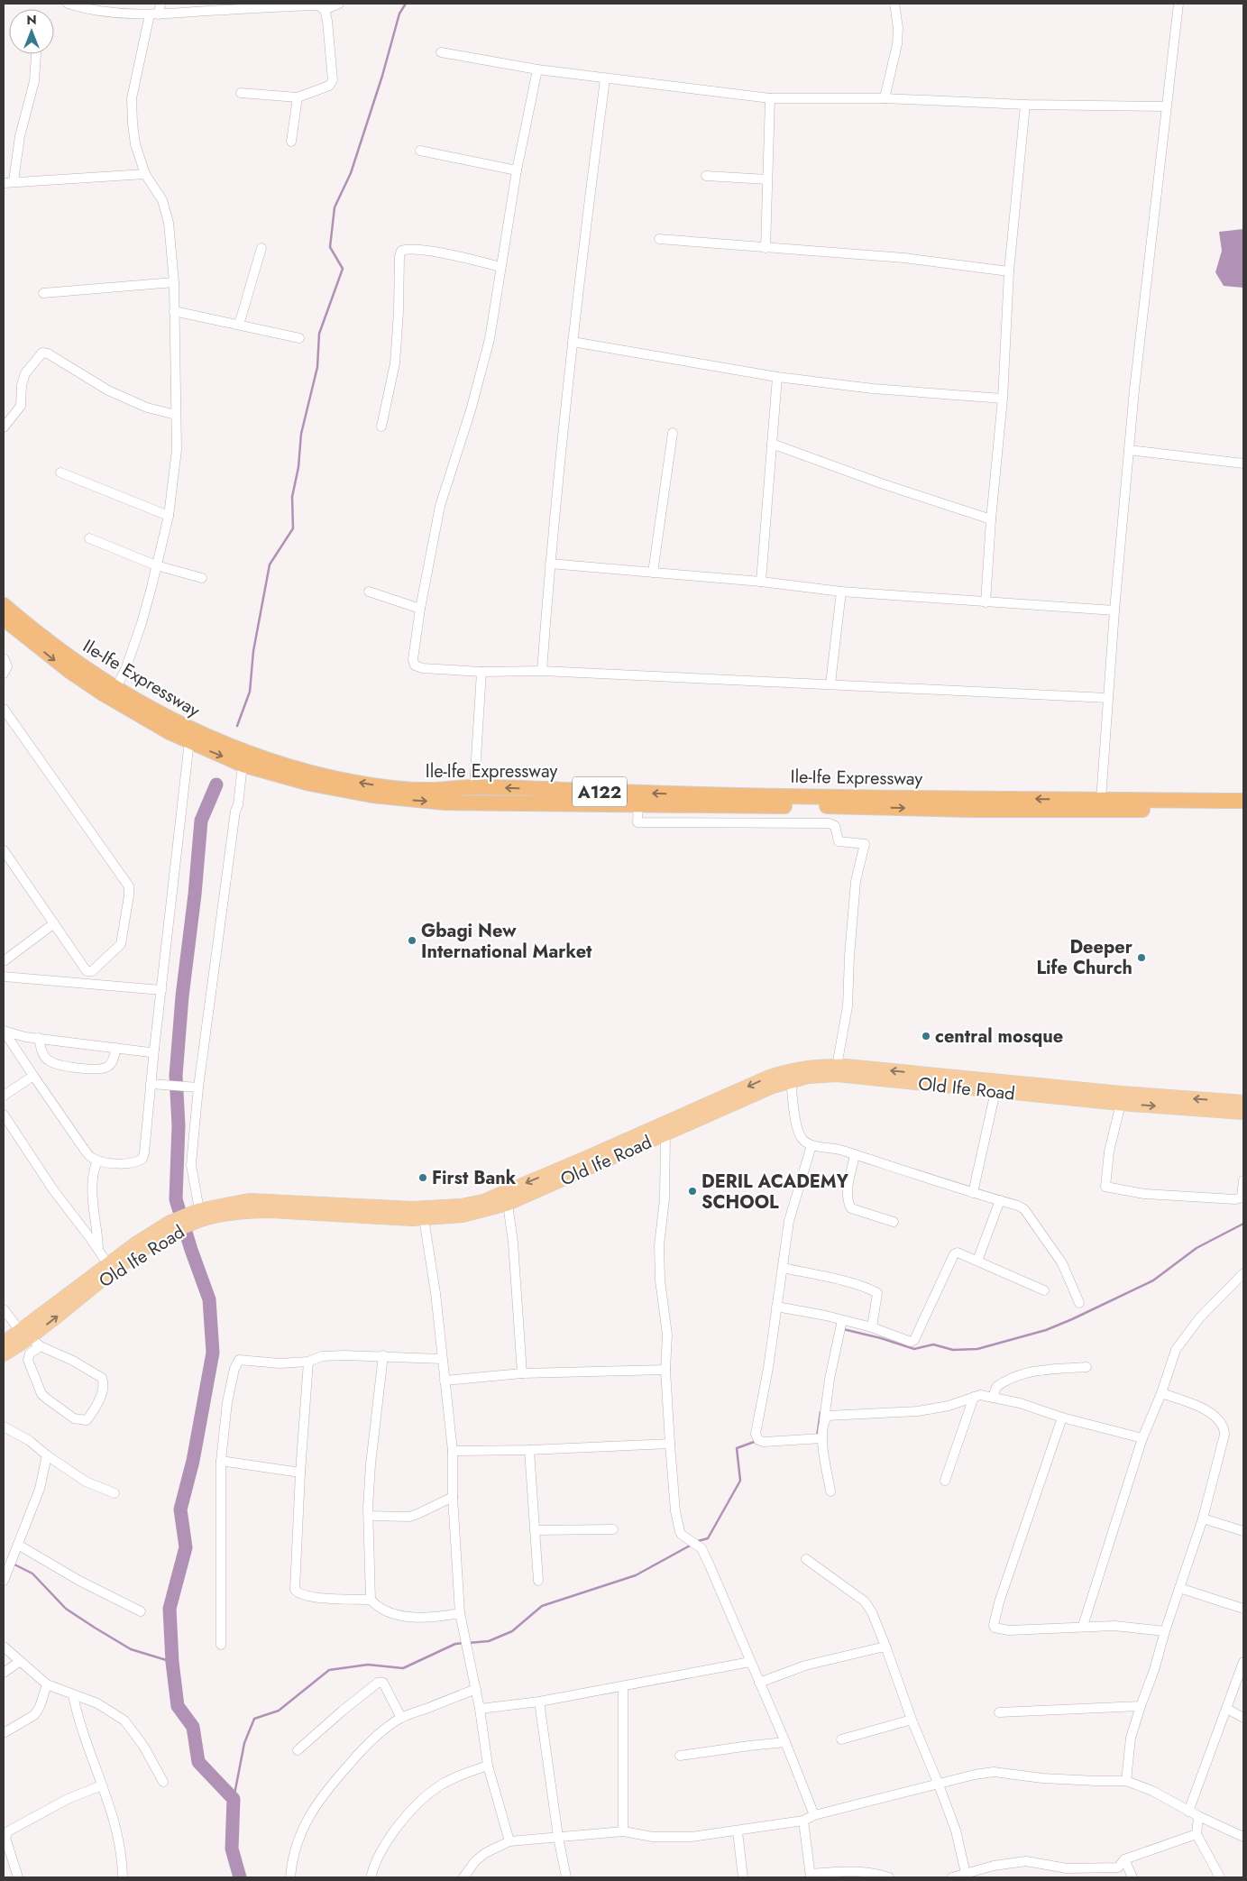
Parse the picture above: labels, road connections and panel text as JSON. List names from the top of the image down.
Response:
{
  "streets": {
    "highway": ["Ile-Ife Expressway", "A122"],
    "main road": ["Old Ife Road"]
  },
  "places": [
    "Gbagi New International Market",
    "Deeper Life Church",
    "central mosque",
    "First Bank",
    "DERIL ACADEMY SCHOOL"
  ],
  "north": "top"
}
